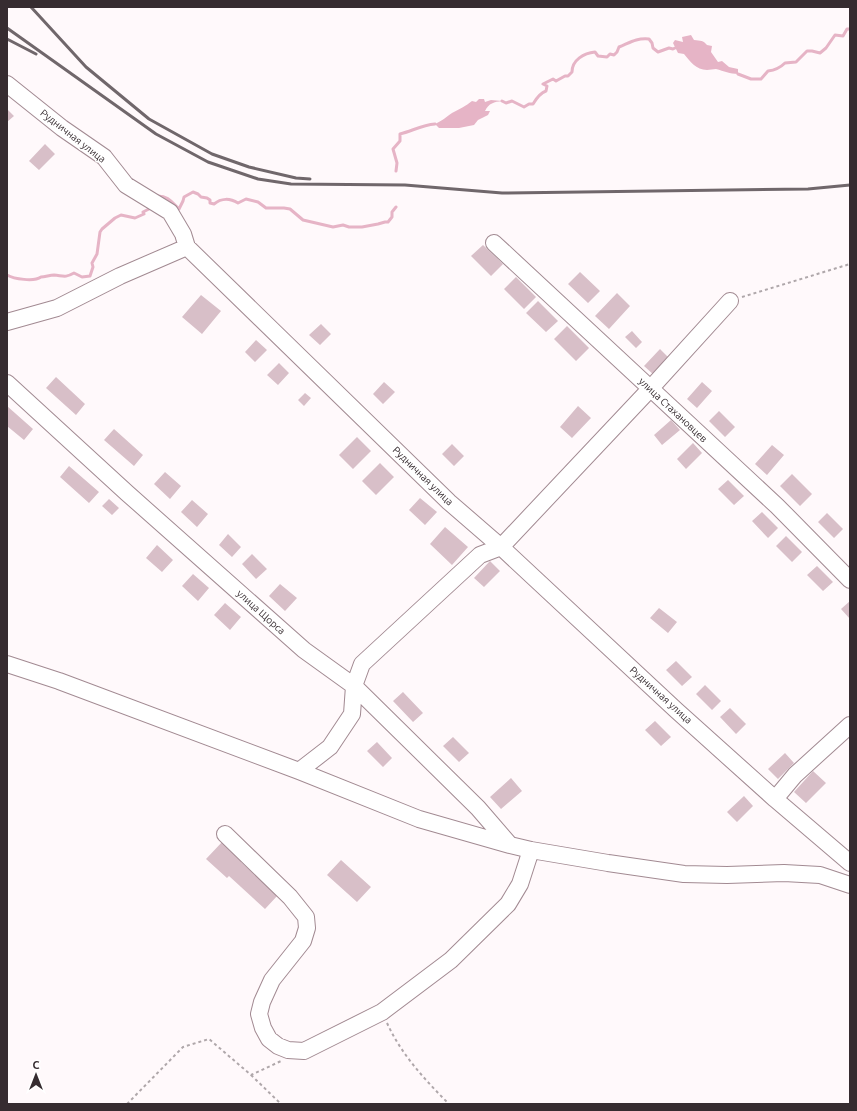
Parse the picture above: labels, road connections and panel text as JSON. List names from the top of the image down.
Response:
{
  "streets": {
    "street": ["Рудничная улица", "улица Стахановцев", "улица Щорса"]
  },
  "north": "top"
}
